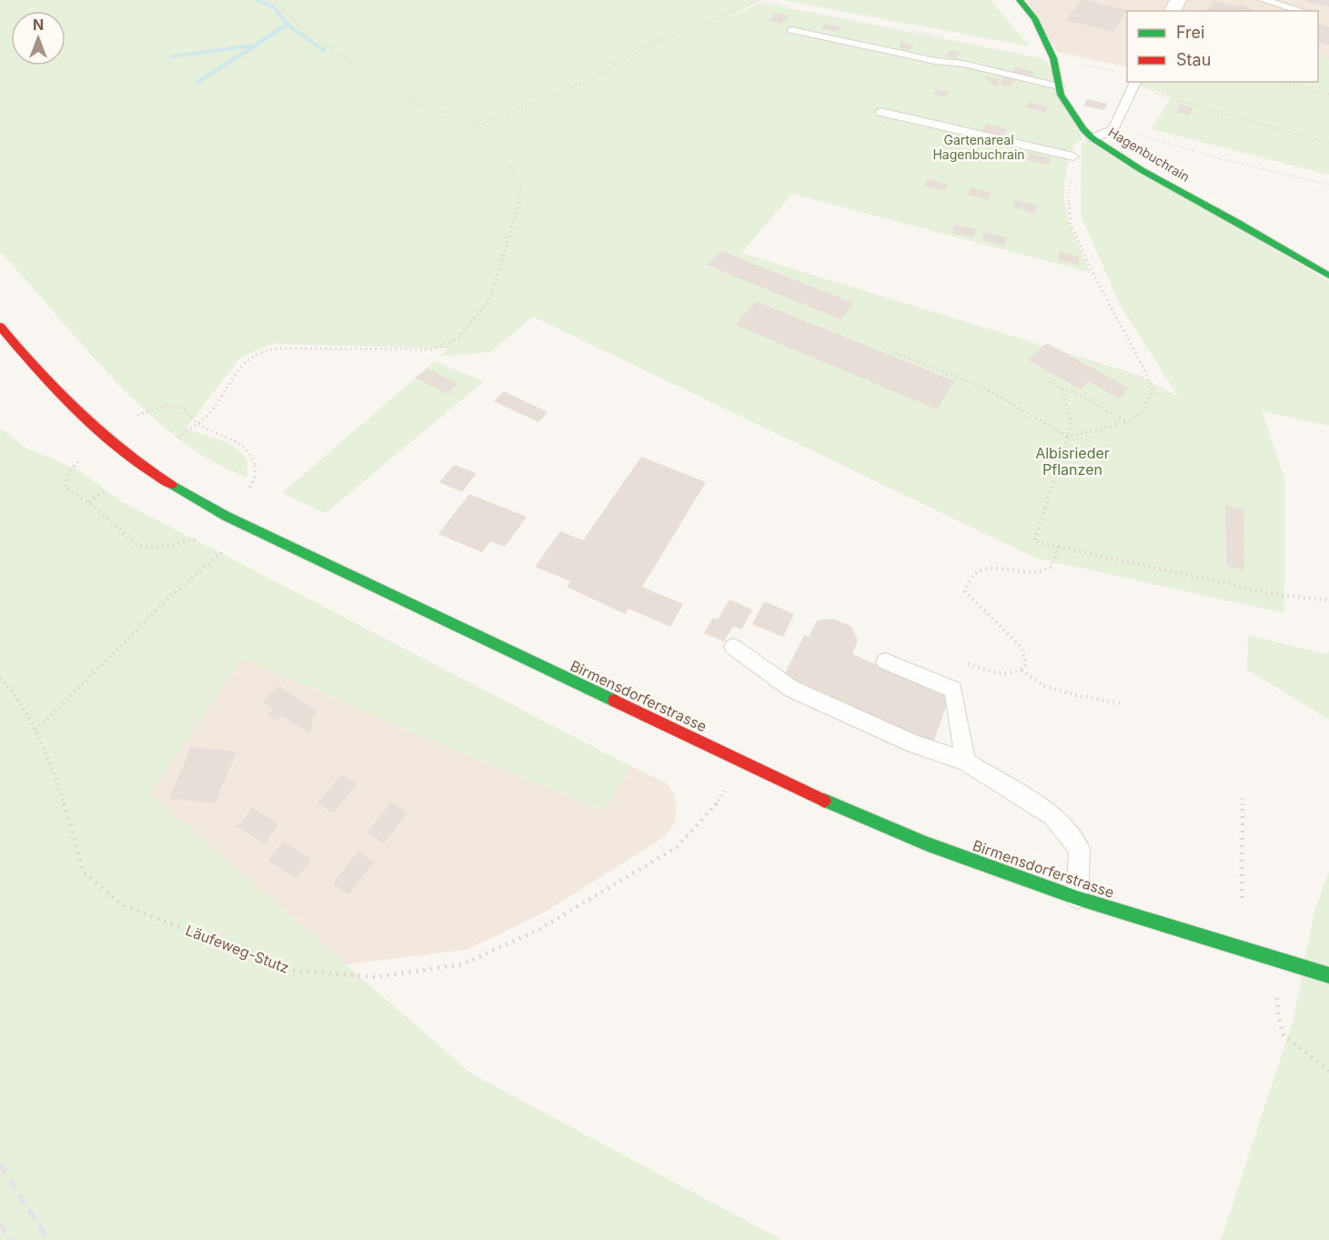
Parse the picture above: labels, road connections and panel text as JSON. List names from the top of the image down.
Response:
{
  "streets": {
    "main road": ["Hagenbuchrain", "Birmensdorferstrasse"],
    "path": ["Läufeweg-Stutz"]
  },
  "crossings": [
    ["Birmensdorferstrasse", "Läufeweg-Stutz"]
  ],
  "parks": ["Gartenareal Hagenbuchrain", "Albisrieder Pflanzen"],
  "legend": ["Frei", "Stau"],
  "north": "top"
}
